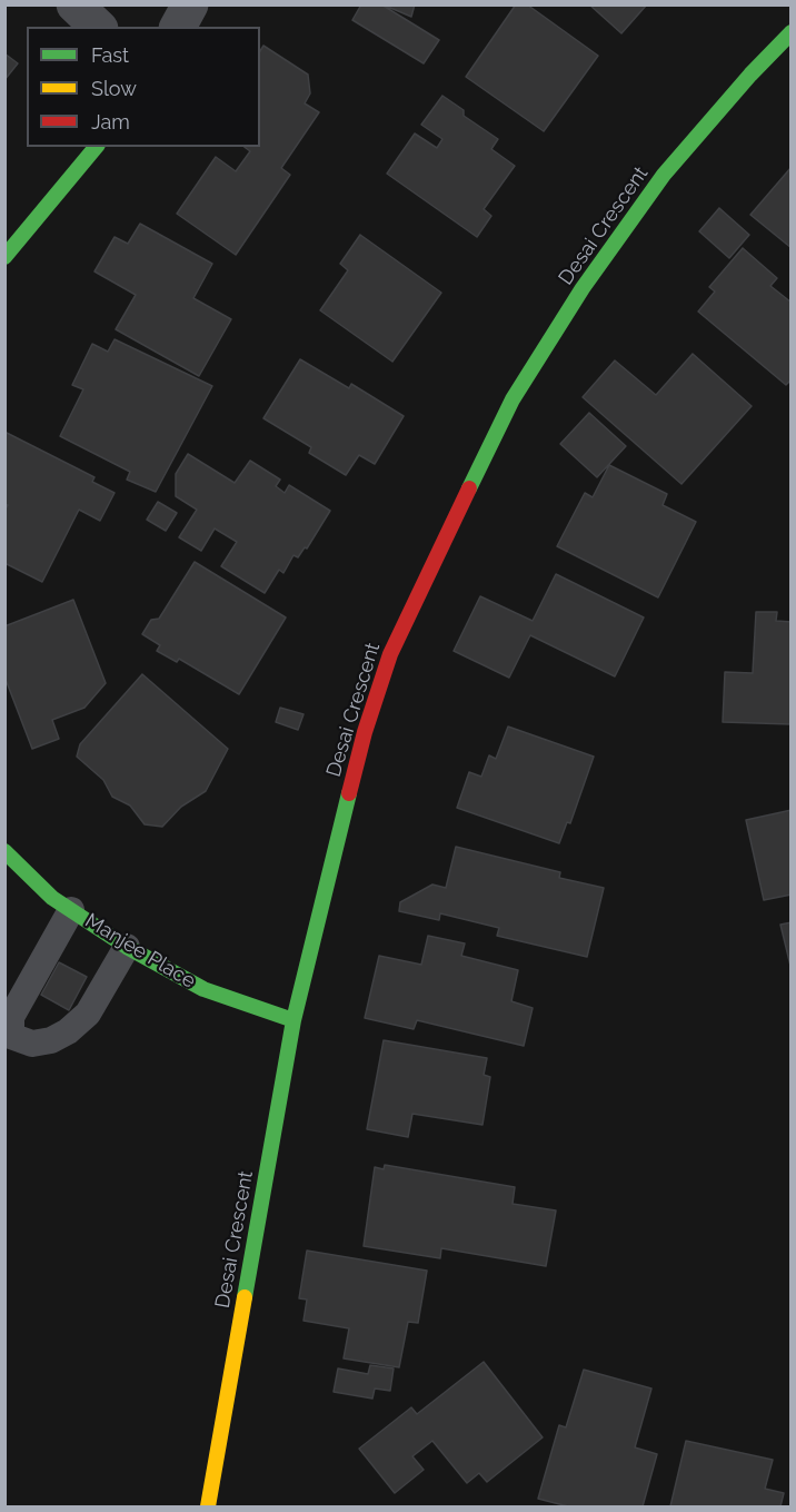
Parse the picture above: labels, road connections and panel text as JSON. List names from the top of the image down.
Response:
{
  "streets": {
    "street": ["Desai Crescent", "Manjee Place"]
  },
  "crossings": [
    ["Desai Crescent", "Manjee Place"]
  ],
  "legend": ["Fast", "Slow", "Jam"]
}
